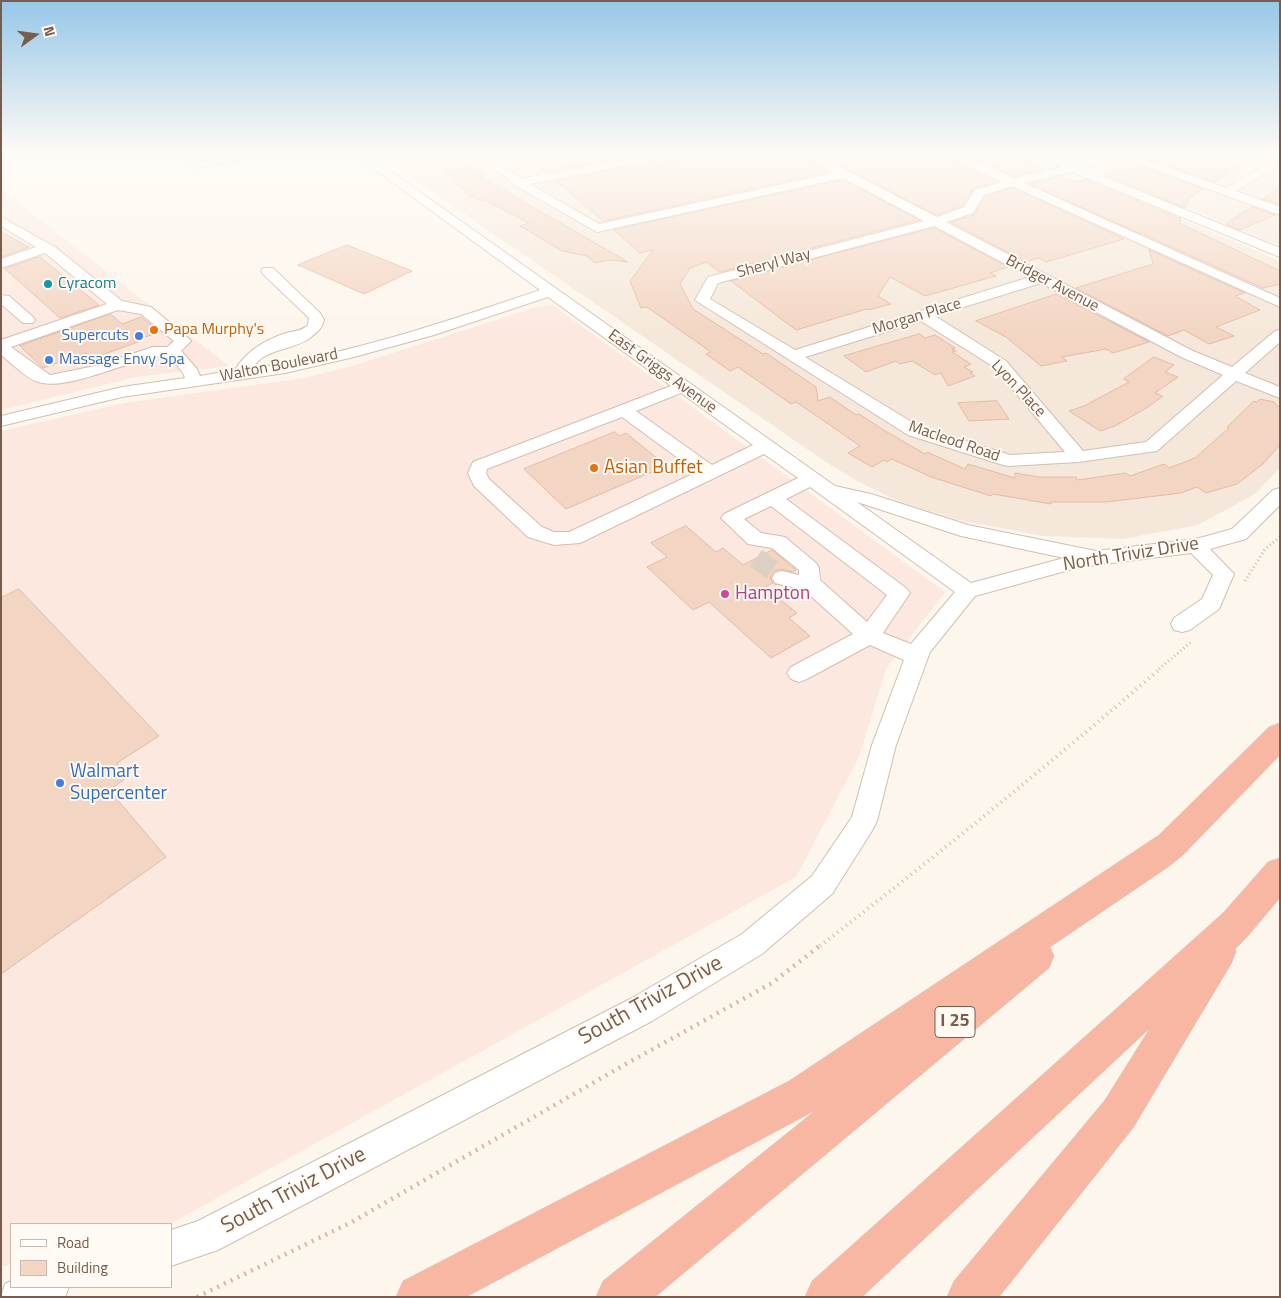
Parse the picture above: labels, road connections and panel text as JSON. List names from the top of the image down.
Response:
{
  "streets": {
    "highway": ["I 25"],
    "street": [
      "Sheryl Way",
      "Bridger Avenue",
      "Morgan Place",
      "Walton Boulevard",
      "East Griggs Avenue",
      "Lyon Place",
      "Macleod Road",
      "North Triviz Drive",
      "South Triviz Drive"
    ]
  },
  "crossings": [
    ["Sheryl Way", "Bridger Avenue"],
    ["Sheryl Way", "Macleod Road"],
    ["Bridger Avenue", "Morgan Place"],
    ["Bridger Avenue", "Macleod Road"],
    ["Morgan Place", "Lyon Place"],
    ["Morgan Place", "Macleod Road"],
    ["Walton Boulevard", "East Griggs Avenue"],
    ["East Griggs Avenue", "North Triviz Drive"],
    ["East Griggs Avenue", "South Triviz Drive"],
    ["Lyon Place", "Macleod Road"],
    ["North Triviz Drive", "South Triviz Drive"]
  ],
  "places": [
    "Cyracom",
    "Papa Murphy's",
    "Supercuts",
    "Massage Envy Spa",
    "Asian Buffet",
    "Hampton",
    "Walmart Supercenter"
  ],
  "legend": ["Road", "Building"],
  "north": "right"
}
